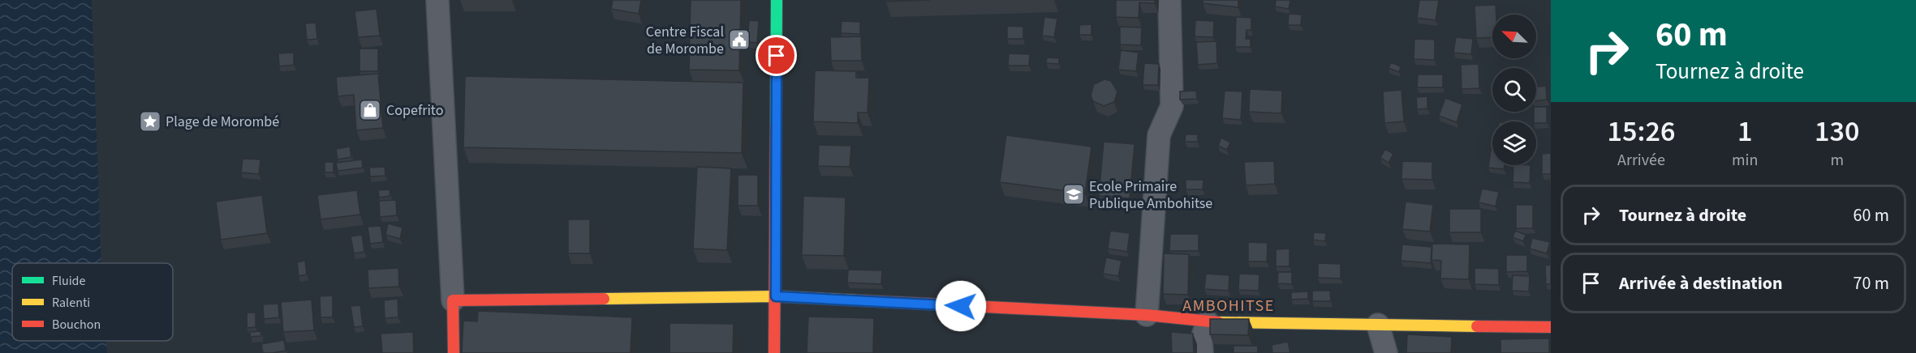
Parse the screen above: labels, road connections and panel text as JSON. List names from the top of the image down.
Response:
{
  "districts": ["AMBOHITSE"],
  "places": {
    "public building": ["Centre Fiscal de Morombe"],
    "shop": ["Copefrito"],
    "place": ["Plage de Morombé"],
    "school or university": ["Ecole Primaire Publique Ambohitse"]
  },
  "legend": ["Fluide", "Ralenti", "Bouchon"],
  "north": "top left",
  "page": {
    "turn": ["60 m", "Tournez à droite"],
    "eta": [
      "15:26",
      "Arrivée",
      "1",
      "min",
      "130",
      "m"
    ],
    "list": [
      {
        "name": "Tournez à droite",
        "value": "60 m"
      },
      {
        "name": "Arrivée à destination",
        "value": "70 m"
      }
    ]
  }
}
